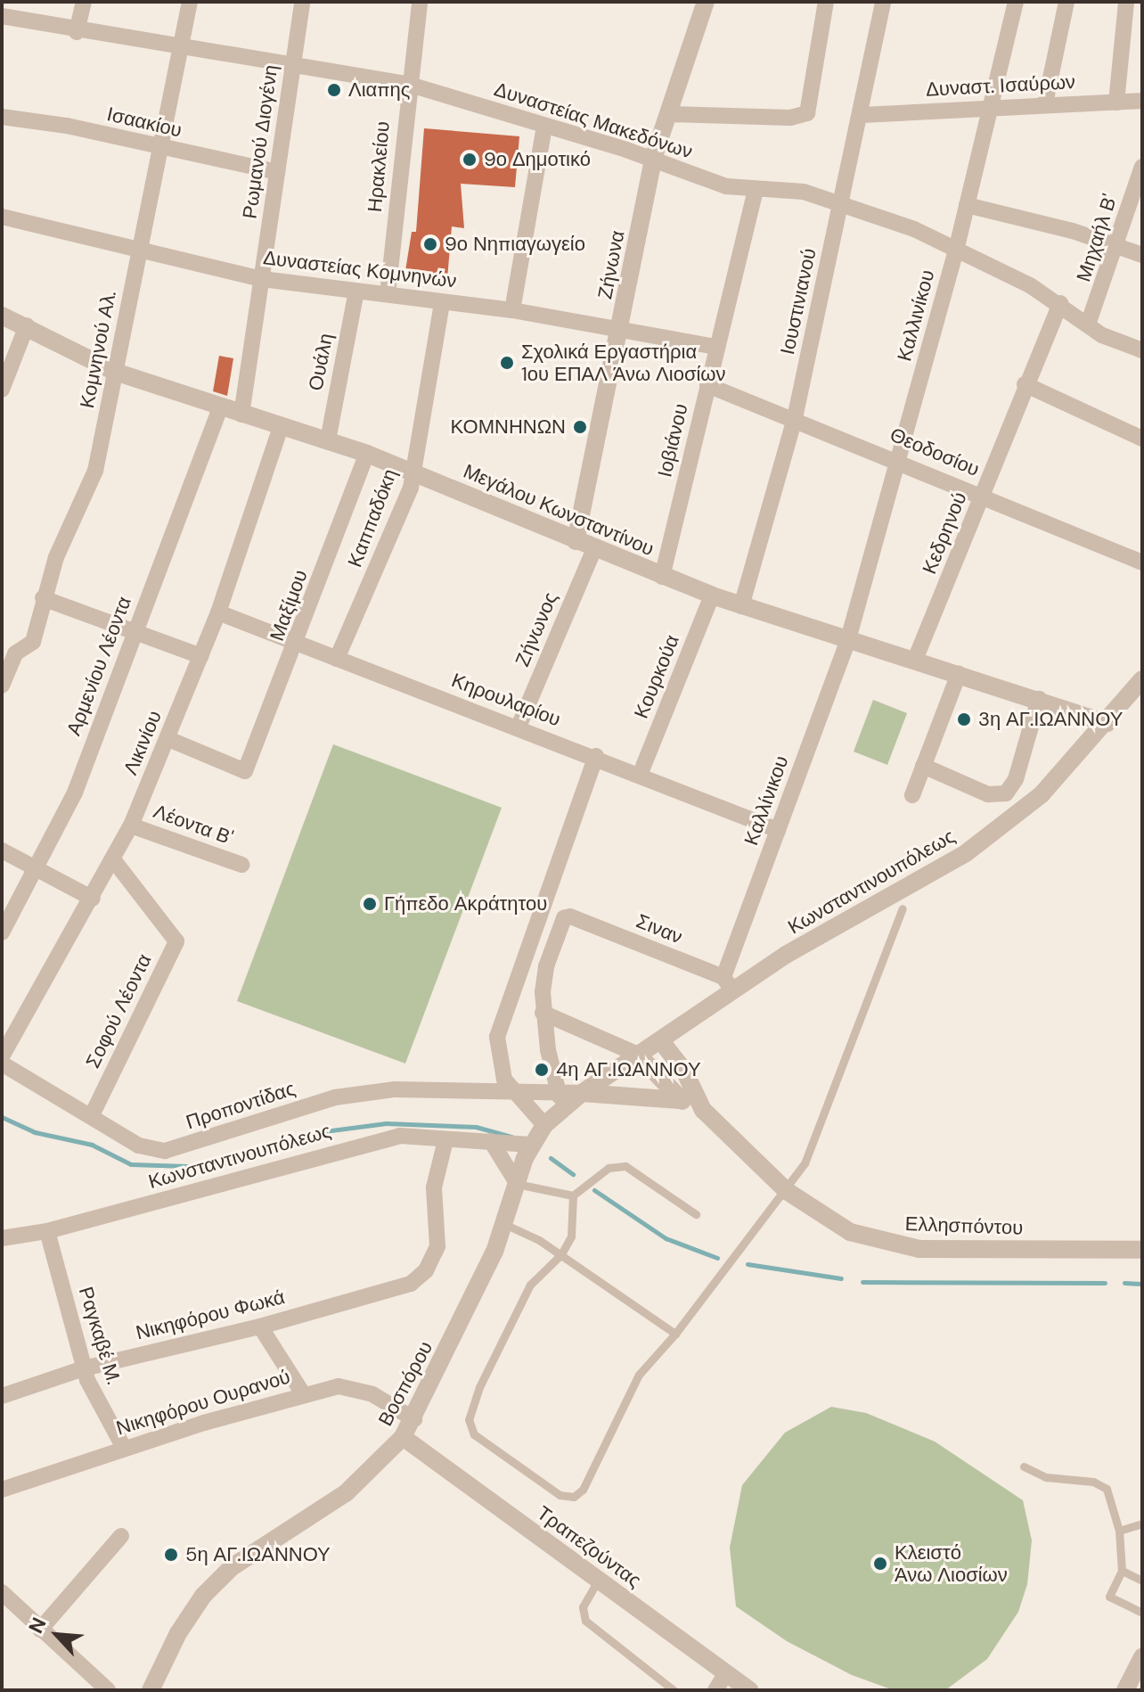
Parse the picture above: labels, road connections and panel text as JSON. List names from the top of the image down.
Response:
{
  "streets": {
    "street": [
      "Δυναστ. Ισαύρων",
      "Δυναστείας Μακεδόνων",
      "Ισαακίου",
      "Ρωμανού Διογένη",
      "Ηρακλείου",
      "Μηχαήλ Β'",
      "Ζήνωνα",
      "Δυναστείας Κομνηνών",
      "Ιουστινιανού",
      "Καλλινίκου",
      "Κομνηνού Αλ.",
      "Ουάλη",
      "Ιοβιάνου",
      "Θεοδοσίου",
      "Μεγάλου Κωνσταντίνου",
      "Καππαδόκη",
      "Κεδρηνού",
      "Μαξίμου",
      "Ζήνωνος",
      "Αρμενίου Λέοντα",
      "Κουρκούα",
      "Κηρουλαρίου",
      "Λικινίου",
      "Καλλίνικου",
      "Λέοντα Β'",
      "Κωνσταντινουπόλεως",
      "Σιναν",
      "Σοφού Λέοντα",
      "Προποντίδας",
      "Ελλησπόντου",
      "Νικηφόρου Φωκά",
      "Ραγκαβέ Μ.",
      "Βοσπόρου",
      "Νικηφόρου Ουρανού",
      "Τραπεζούντας"
    ]
  },
  "crossings": [
    ["Δυναστ. Ισαύρων", "Ιουστινιανού"],
    ["Δυναστ. Ισαύρων", "Καλλινίκου"],
    ["Δυναστείας Μακεδόνων", "Ρωμανού Διογένη"],
    ["Δυναστείας Μακεδόνων", "Ηρακλείου"],
    ["Δυναστείας Μακεδόνων", "Μηχαήλ Β'"],
    ["Δυναστείας Μακεδόνων", "Ζήνωνα"],
    ["Δυναστείας Μακεδόνων", "Ιουστινιανού"],
    ["Δυναστείας Μακεδόνων", "Καλλινίκου"],
    ["Δυναστείας Μακεδόνων", "Κομνηνού Αλ."],
    ["Δυναστείας Μακεδόνων", "Ιοβιάνου"],
    ["Δυναστείας Μακεδόνων", "Κεδρηνού"],
    ["Ισαακίου", "Ρωμανού Διογένη"],
    ["Ισαακίου", "Κομνηνού Αλ."],
    ["Ρωμανού Διογένη", "Δυναστείας Κομνηνών"],
    ["Ρωμανού Διογένη", "Μεγάλου Κωνσταντίνου"],
    ["Ηρακλείου", "Δυναστείας Κομνηνών"],
    ["Ζήνωνα", "Δυναστείας Κομνηνών"],
    ["Ζήνωνα", "Μεγάλου Κωνσταντίνου"],
    ["Δυναστείας Κομνηνών", "Κομνηνού Αλ."],
    ["Δυναστείας Κομνηνών", "Ουάλη"],
    ["Δυναστείας Κομνηνών", "Ιοβιάνου"],
    ["Δυναστείας Κομνηνών", "Καππαδόκη"],
    ["Ιουστινιανού", "Θεοδοσίου"],
    ["Ιουστινιανού", "Μεγάλου Κωνσταντίνου"],
    ["Καλλινίκου", "Θεοδοσίου"],
    ["Καλλινίκου", "Μεγάλου Κωνσταντίνου"],
    ["Καλλινίκου", "Καλλίνικου"],
    ["Κομνηνού Αλ.", "Μεγάλου Κωνσταντίνου"],
    ["Ουάλη", "Μεγάλου Κωνσταντίνου"],
    ["Ιοβιάνου", "Θεοδοσίου"],
    ["Ιοβιάνου", "Μεγάλου Κωνσταντίνου"],
    ["Θεοδοσίου", "Κεδρηνού"],
    ["Μεγάλου Κωνσταντίνου", "Καππαδόκη"],
    ["Μεγάλου Κωνσταντίνου", "Κεδρηνού"],
    ["Μεγάλου Κωνσταντίνου", "Μαξίμου"],
    ["Μεγάλου Κωνσταντίνου", "Ζήνωνος"],
    ["Μεγάλου Κωνσταντίνου", "Αρμενίου Λέοντα"],
    ["Μεγάλου Κωνσταντίνου", "Κουρκούα"],
    ["Μεγάλου Κωνσταντίνου", "Λικινίου"],
    ["Μεγάλου Κωνσταντίνου", "Καλλίνικου"],
    ["Μεγάλου Κωνσταντίνου", "Κωνσταντινουπόλεως"],
    ["Καππαδόκη", "Κηρουλαρίου"],
    ["Μαξίμου", "Κηρουλαρίου"],
    ["Μαξίμου", "Λικινίου"],
    ["Ζήνωνος", "Κηρουλαρίου"],
    ["Κουρκούα", "Κηρουλαρίου"],
    ["Κηρουλαρίου", "Λικινίου"],
    ["Κηρουλαρίου", "Καλλίνικου"],
    ["Λικινίου", "Λέοντα Β'"],
    ["Λικινίου", "Σοφού Λέοντα"],
    ["Καλλίνικου", "Κωνσταντινουπόλεως"],
    ["Καλλίνικου", "Σιναν"],
    ["Κωνσταντινουπόλεως", "Σιναν"],
    ["Κωνσταντινουπόλεως", "Ελλησπόντου"],
    ["Κωνσταντινουπόλεως", "Νικηφόρου Φωκά"],
    ["Κωνσταντινουπόλεως", "Ραγκαβέ Μ."],
    ["Κωνσταντινουπόλεως", "Βοσπόρου"],
    ["Σοφού Λέοντα", "Προποντίδας"],
    ["Προποντίδας", "Βοσπόρου"],
    ["Ελλησπόντου", "Βοσπόρου"],
    ["Νικηφόρου Φωκά", "Ραγκαβέ Μ."],
    ["Ραγκαβέ Μ.", "Νικηφόρου Ουρανού"],
    ["Βοσπόρου", "Νικηφόρου Ουρανού"],
    ["Βοσπόρου", "Τραπεζούντας"]
  ],
  "places": [
    "Λιαπης",
    "9ο Δημοτικό",
    "9ο Νηπιαγωγείο",
    "Σχολικά Εργαστήρια 1ου ΕΠΑΛ Άνω Λιοσίων",
    "ΚΟΜΝΗΝΩΝ",
    "3η ΑΓ.ΙΩΑΝΝΟΥ",
    "Γήπεδο Ακράτητου",
    "4η ΑΓ.ΙΩΑΝΝΟΥ",
    "5η ΑΓ.ΙΩΑΝΝΟΥ",
    "Κλειστό Άνω Λιοσίων"
  ],
  "north": "top left"
}
